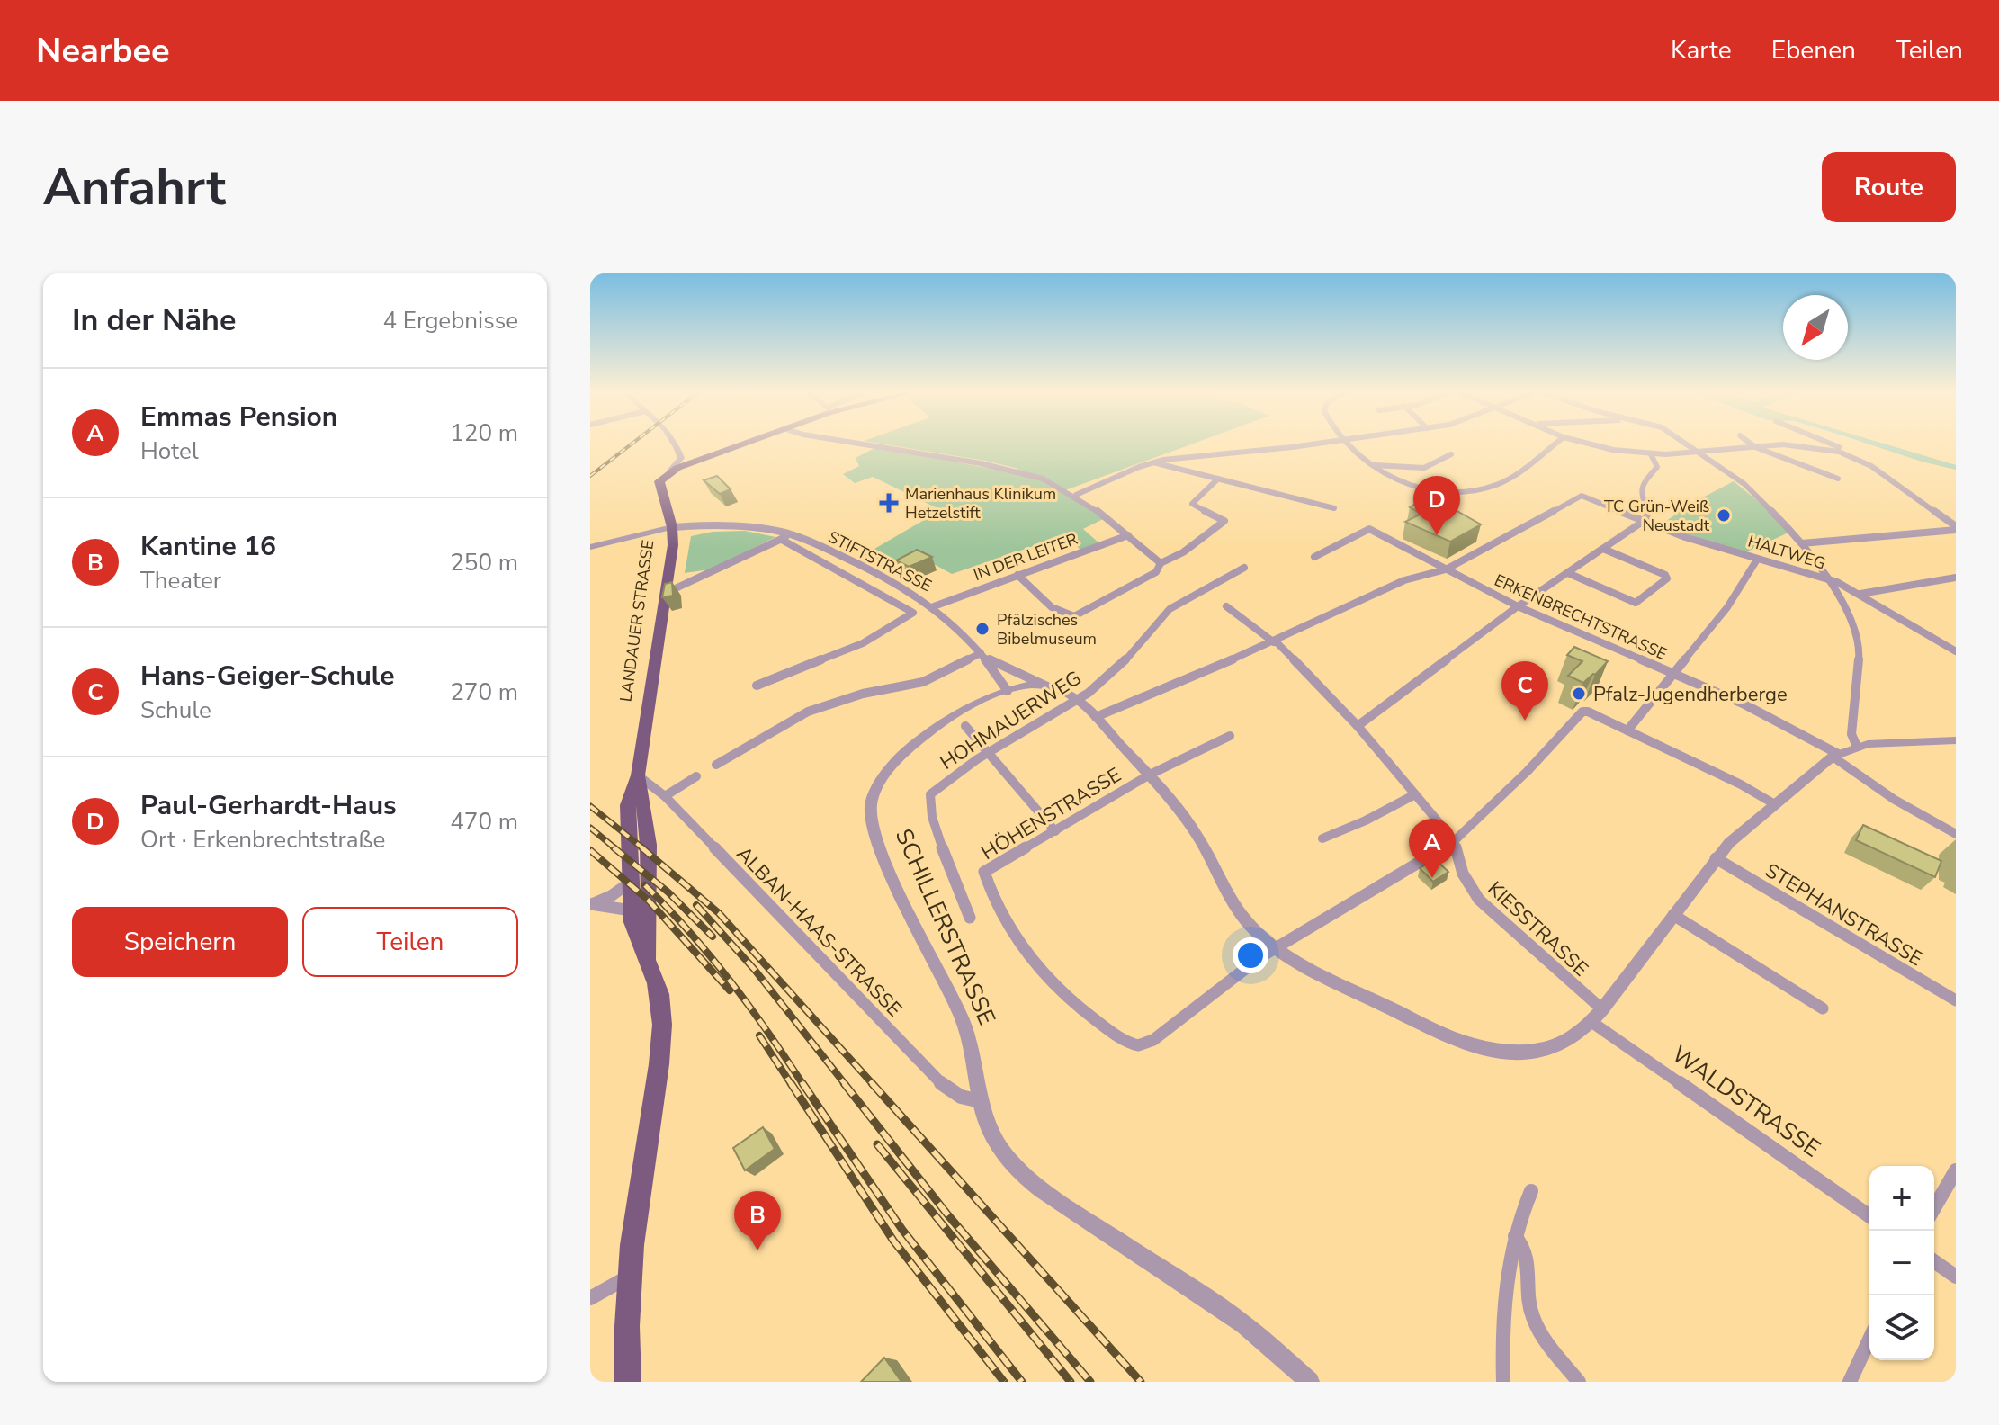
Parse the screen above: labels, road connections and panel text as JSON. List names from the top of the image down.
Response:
{
  "streets": {
    "main road": ["LANDAUER STRASSE"],
    "street": [
      "HALTWEG",
      "IN DER LEITER",
      "STIFTSTRASSE",
      "ERKENBRECHTSTRASSE",
      "HOHMAUERWEG",
      "HÖHENSTRASSE",
      "STEPHANSTRASSE",
      "SCHILLERSTRASSE",
      "KIESSTRASSE",
      "ALBAN-HAAS-STRASSE",
      "WALDSTRASSE"
    ]
  },
  "crossings": [
    ["HALTWEG", "ERKENBRECHTSTRASSE"],
    ["HALTWEG", "KIESSTRASSE"],
    ["IN DER LEITER", "STIFTSTRASSE"],
    ["STIFTSTRASSE", "LANDAUER STRASSE"],
    ["STIFTSTRASSE", "SCHILLERSTRASSE"],
    ["LANDAUER STRASSE", "ALBAN-HAAS-STRASSE"],
    ["HOHMAUERWEG", "SCHILLERSTRASSE"],
    ["SCHILLERSTRASSE", "ALBAN-HAAS-STRASSE"]
  ],
  "places": {
    "health": ["Marienhaus Klinikum Hetzelstift"],
    "other": ["TC Grün-Weiß Neustadt", "Pfälzisches Bibelmuseum", "Pfalz-Jugendherberge"]
  },
  "north": "bottom left",
  "page": {
    "header": "Nearbee",
    "nav": ["Karte", "Ebenen", "Teilen"],
    "buttons": [
      "Route",
      ["Speichern", "Teilen"]
    ],
    "title": "Anfahrt",
    "heading": ["In der Nähe", "4 Ergebnisse"],
    "list": [
      {
        "mark": "A",
        "name": "Emmas Pension",
        "note": "Hotel",
        "value": "120 m"
      },
      {
        "mark": "B",
        "name": "Kantine 16",
        "note": "Theater",
        "value": "250 m"
      },
      {
        "mark": "C",
        "name": "Hans-Geiger-Schule",
        "note": "Schule",
        "value": "270 m"
      },
      {
        "mark": "D",
        "name": "Paul-Gerhardt-Haus",
        "note": "Ort · Erkenbrechtstraße",
        "value": "470 m"
      }
    ],
    "pins": [
      "D",
      "C",
      "A",
      "B"
    ],
    "map_buttons": ["+", "−"]
  }
}
